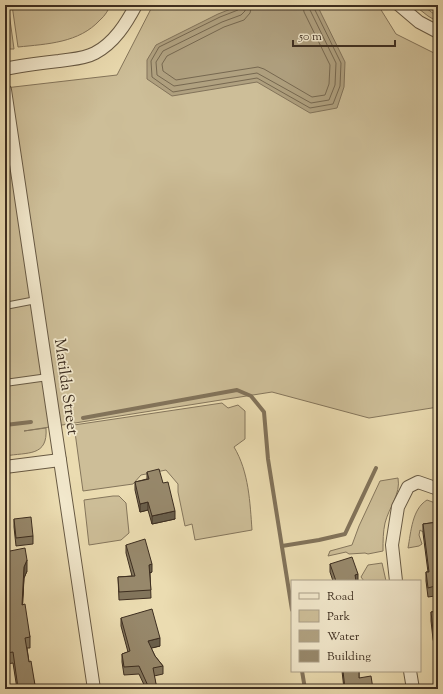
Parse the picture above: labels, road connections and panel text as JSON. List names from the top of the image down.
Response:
{
  "streets": {
    "street": ["Matilda Street"]
  },
  "legend": [
    "Road",
    "Park",
    "Water",
    "Building"
  ],
  "scale_bar": "50 m"
}
